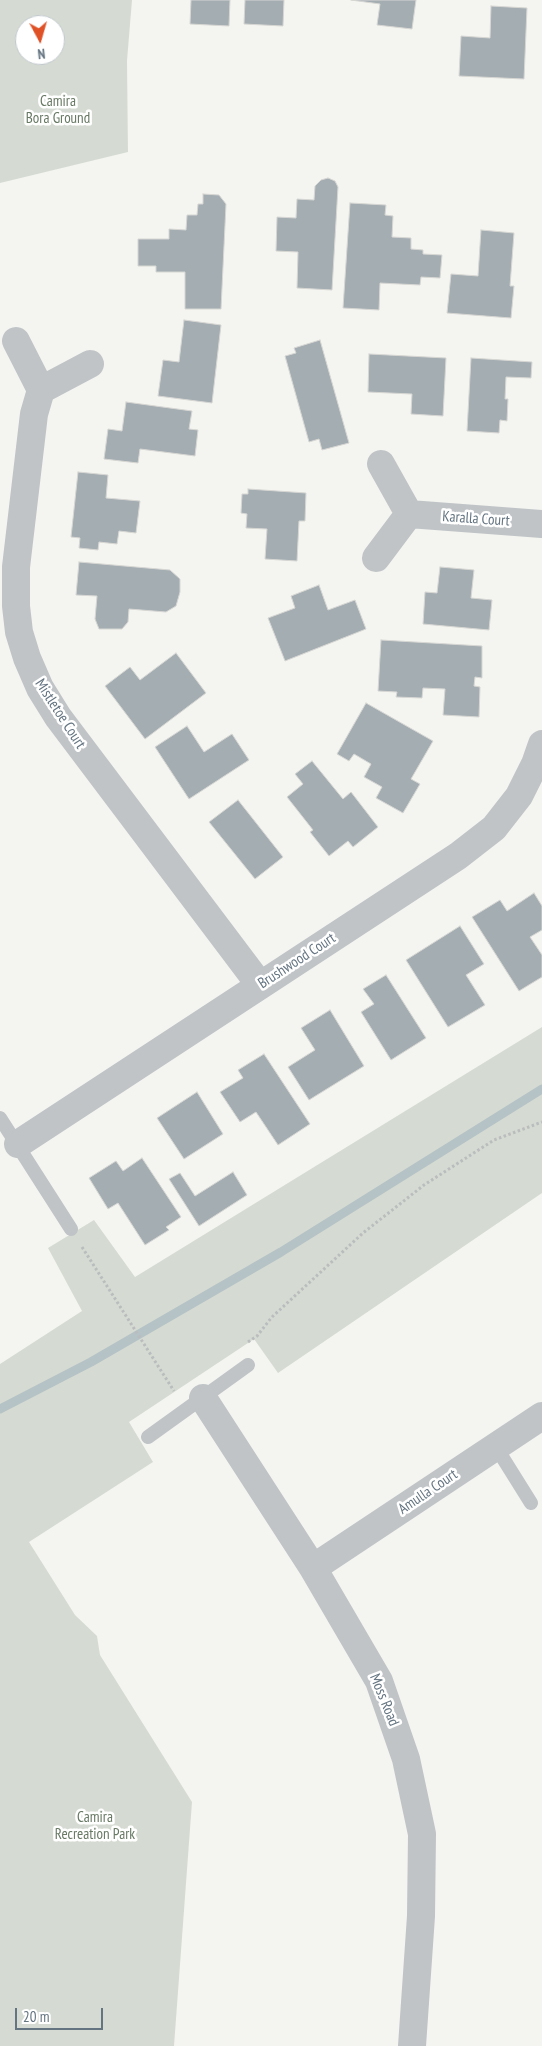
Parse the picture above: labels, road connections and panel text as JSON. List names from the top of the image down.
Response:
{
  "streets": {
    "street": [
      "Karalla Court",
      "Mistletoe Court",
      "Brushwood Court",
      "Amulla Court",
      "Moss Road"
    ]
  },
  "crossings": [
    ["Mistletoe Court", "Brushwood Court"],
    ["Amulla Court", "Moss Road"]
  ],
  "parks": ["Camira Bora Ground", "Camira Recreation Park"],
  "scale_bar": "20 m",
  "north": "bottom"
}
